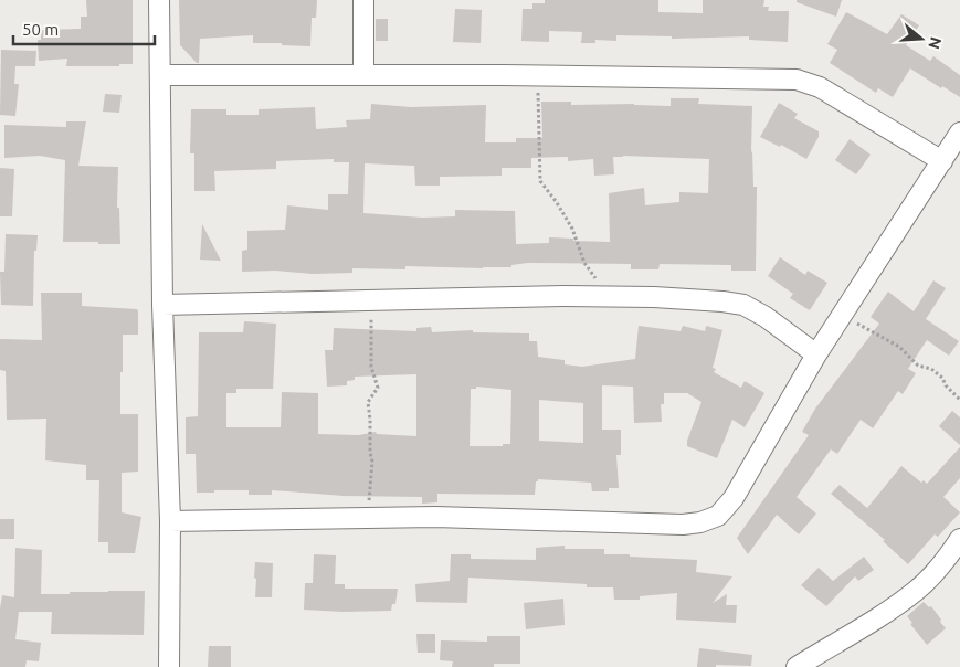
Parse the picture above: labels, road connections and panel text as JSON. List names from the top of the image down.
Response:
{
  "scale_bar": "50 m",
  "north": "right"
}
